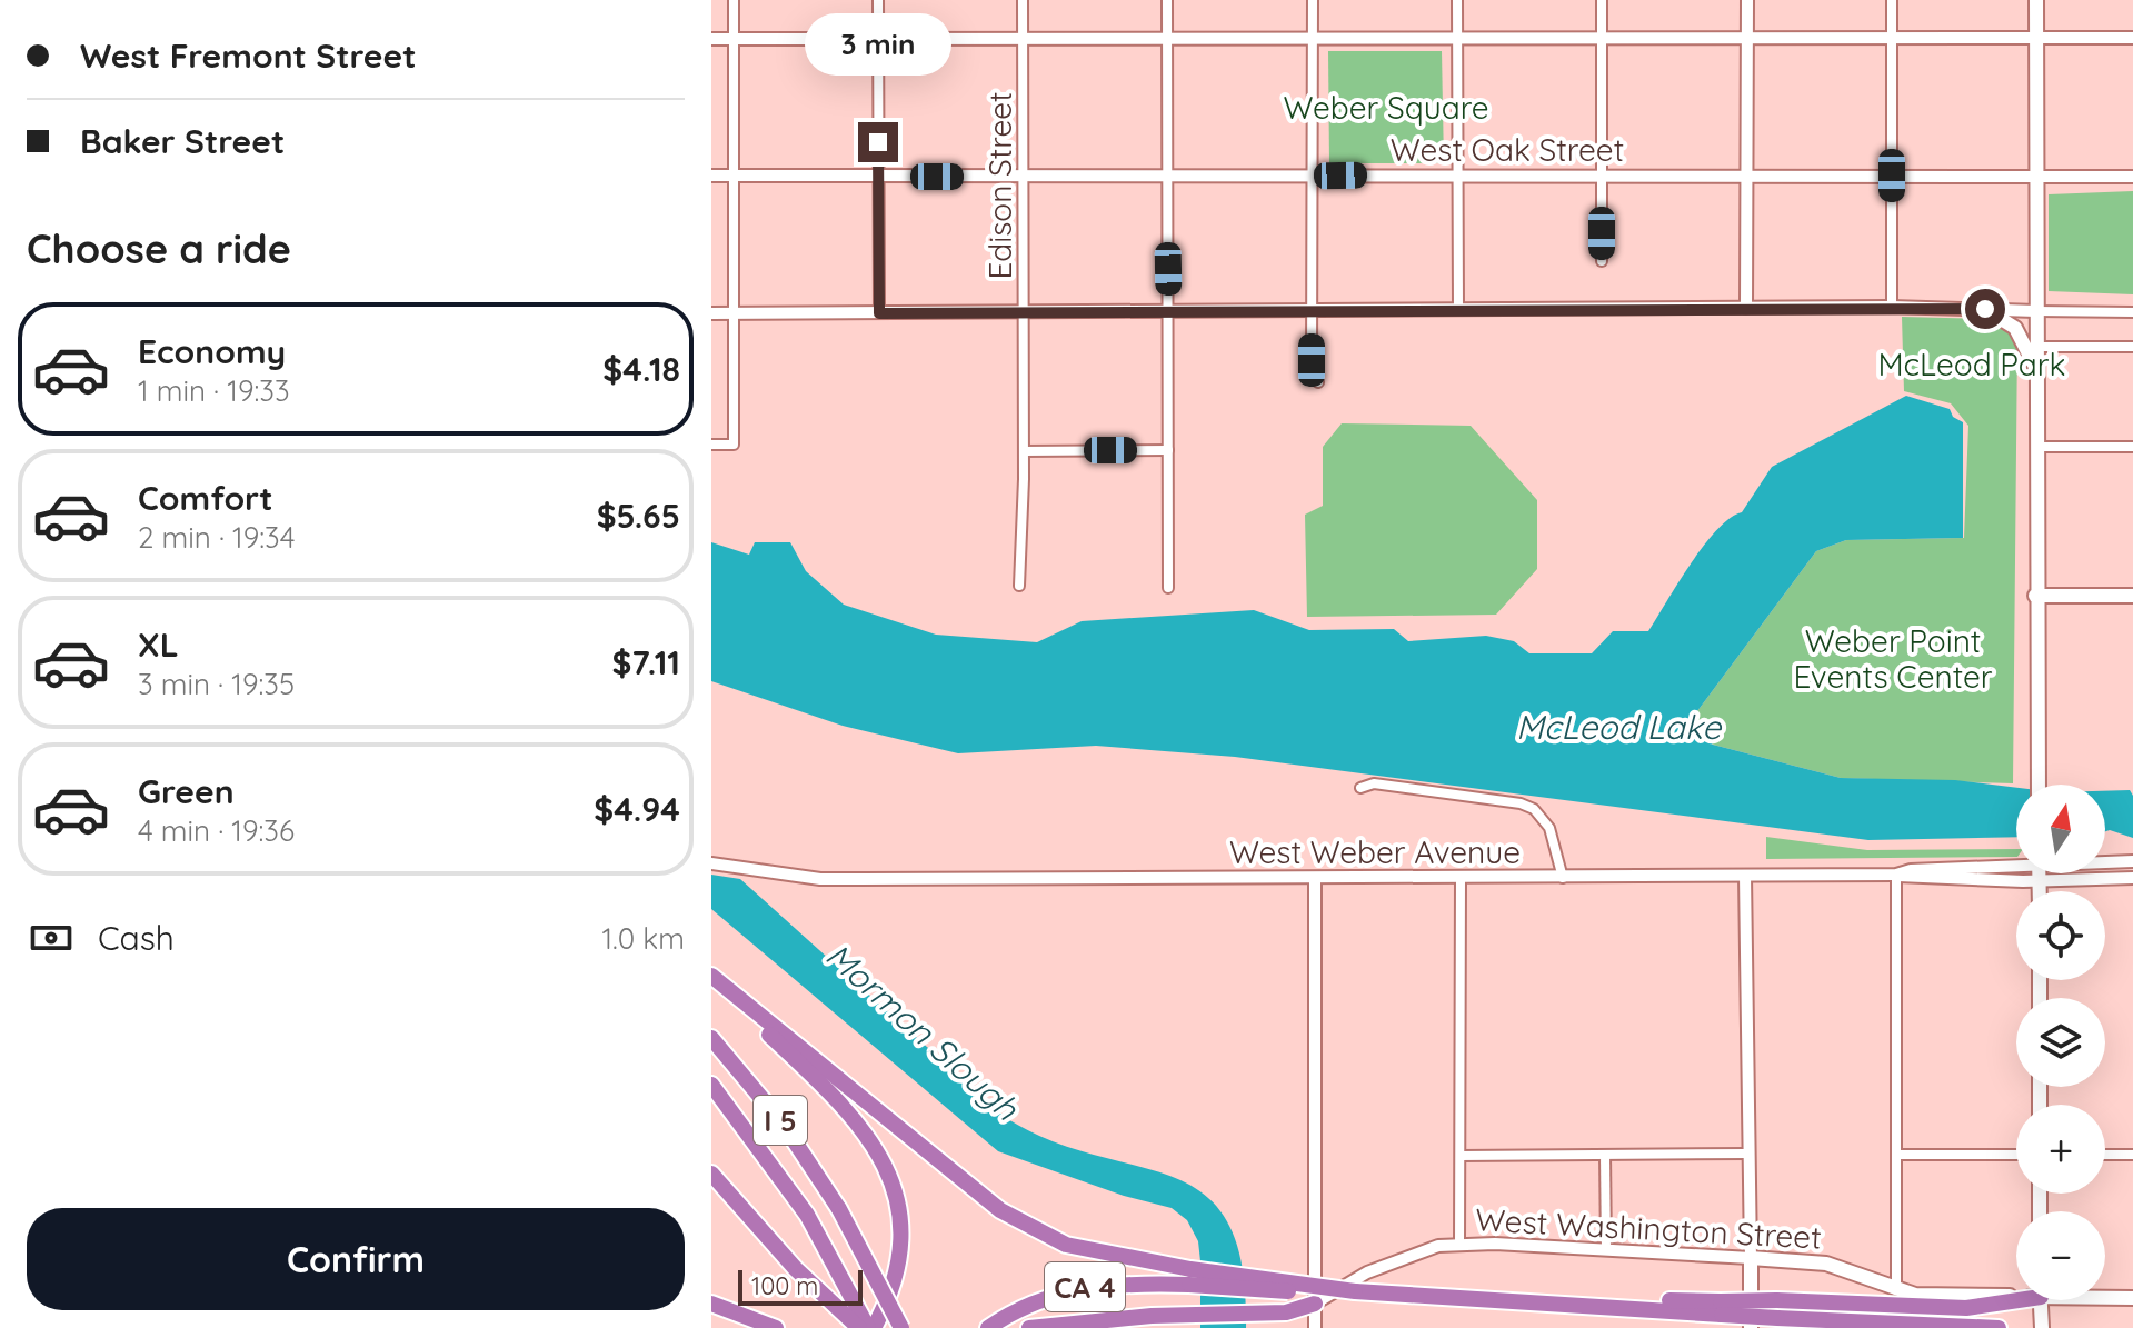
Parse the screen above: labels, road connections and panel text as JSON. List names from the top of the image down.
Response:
{
  "streets": {
    "highway": ["I 5", "CA 4"],
    "main road": ["West Washington Street"],
    "street": ["West Oak Street", "Edison Street", "West Weber Avenue"]
  },
  "crossings": [
    ["West Oak Street", "Edison Street"]
  ],
  "water": ["McLeod Lake", "Mormon Slough"],
  "parks": ["Weber Square", "McLeod Park", "Weber Point Events Center"],
  "scale_bar": "100 m",
  "north": "top",
  "page": {
    "banner": ["West Fremont Street", "Baker Street"],
    "bubble": "3 min",
    "heading": "Choose a ride",
    "list": [
      {
        "name": "Economy",
        "note": "1 min · 19:33",
        "value": "$4.18"
      },
      {
        "name": "Comfort",
        "note": "2 min · 19:34",
        "value": "$5.65"
      },
      {
        "name": "XL",
        "note": "3 min · 19:35",
        "value": "$7.11"
      },
      {
        "name": "Green",
        "note": "4 min · 19:36",
        "value": "$4.94"
      }
    ],
    "map_buttons": ["+", "−"],
    "pay": ["Cash", "1.0 km"],
    "buttons": "Confirm",
    "scale": "100 m"
  }
}
